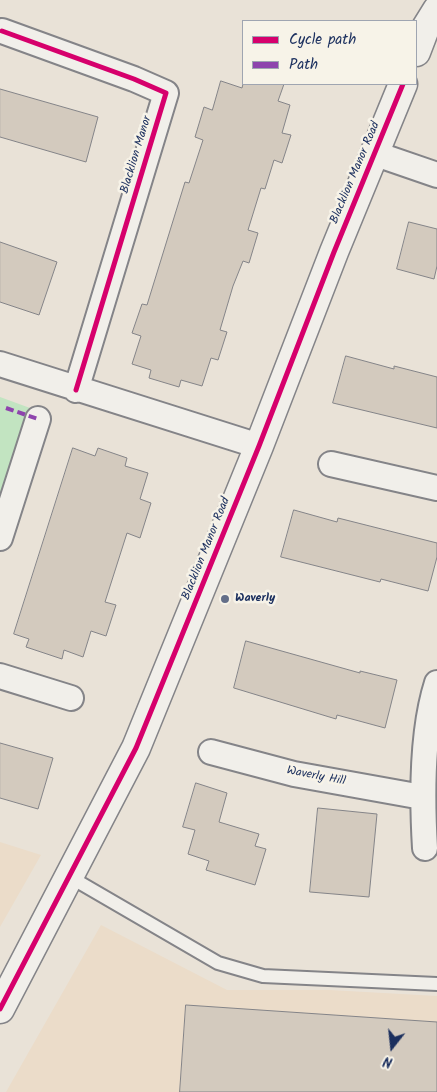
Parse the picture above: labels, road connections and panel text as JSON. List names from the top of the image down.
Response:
{
  "streets": {
    "street": ["Blacklion Manor", "Blacklion Manor Road", "Waverly Hill"]
  },
  "places": ["Waverly"],
  "legend": ["Cycle path", "Path"],
  "north": "bottom"
}
